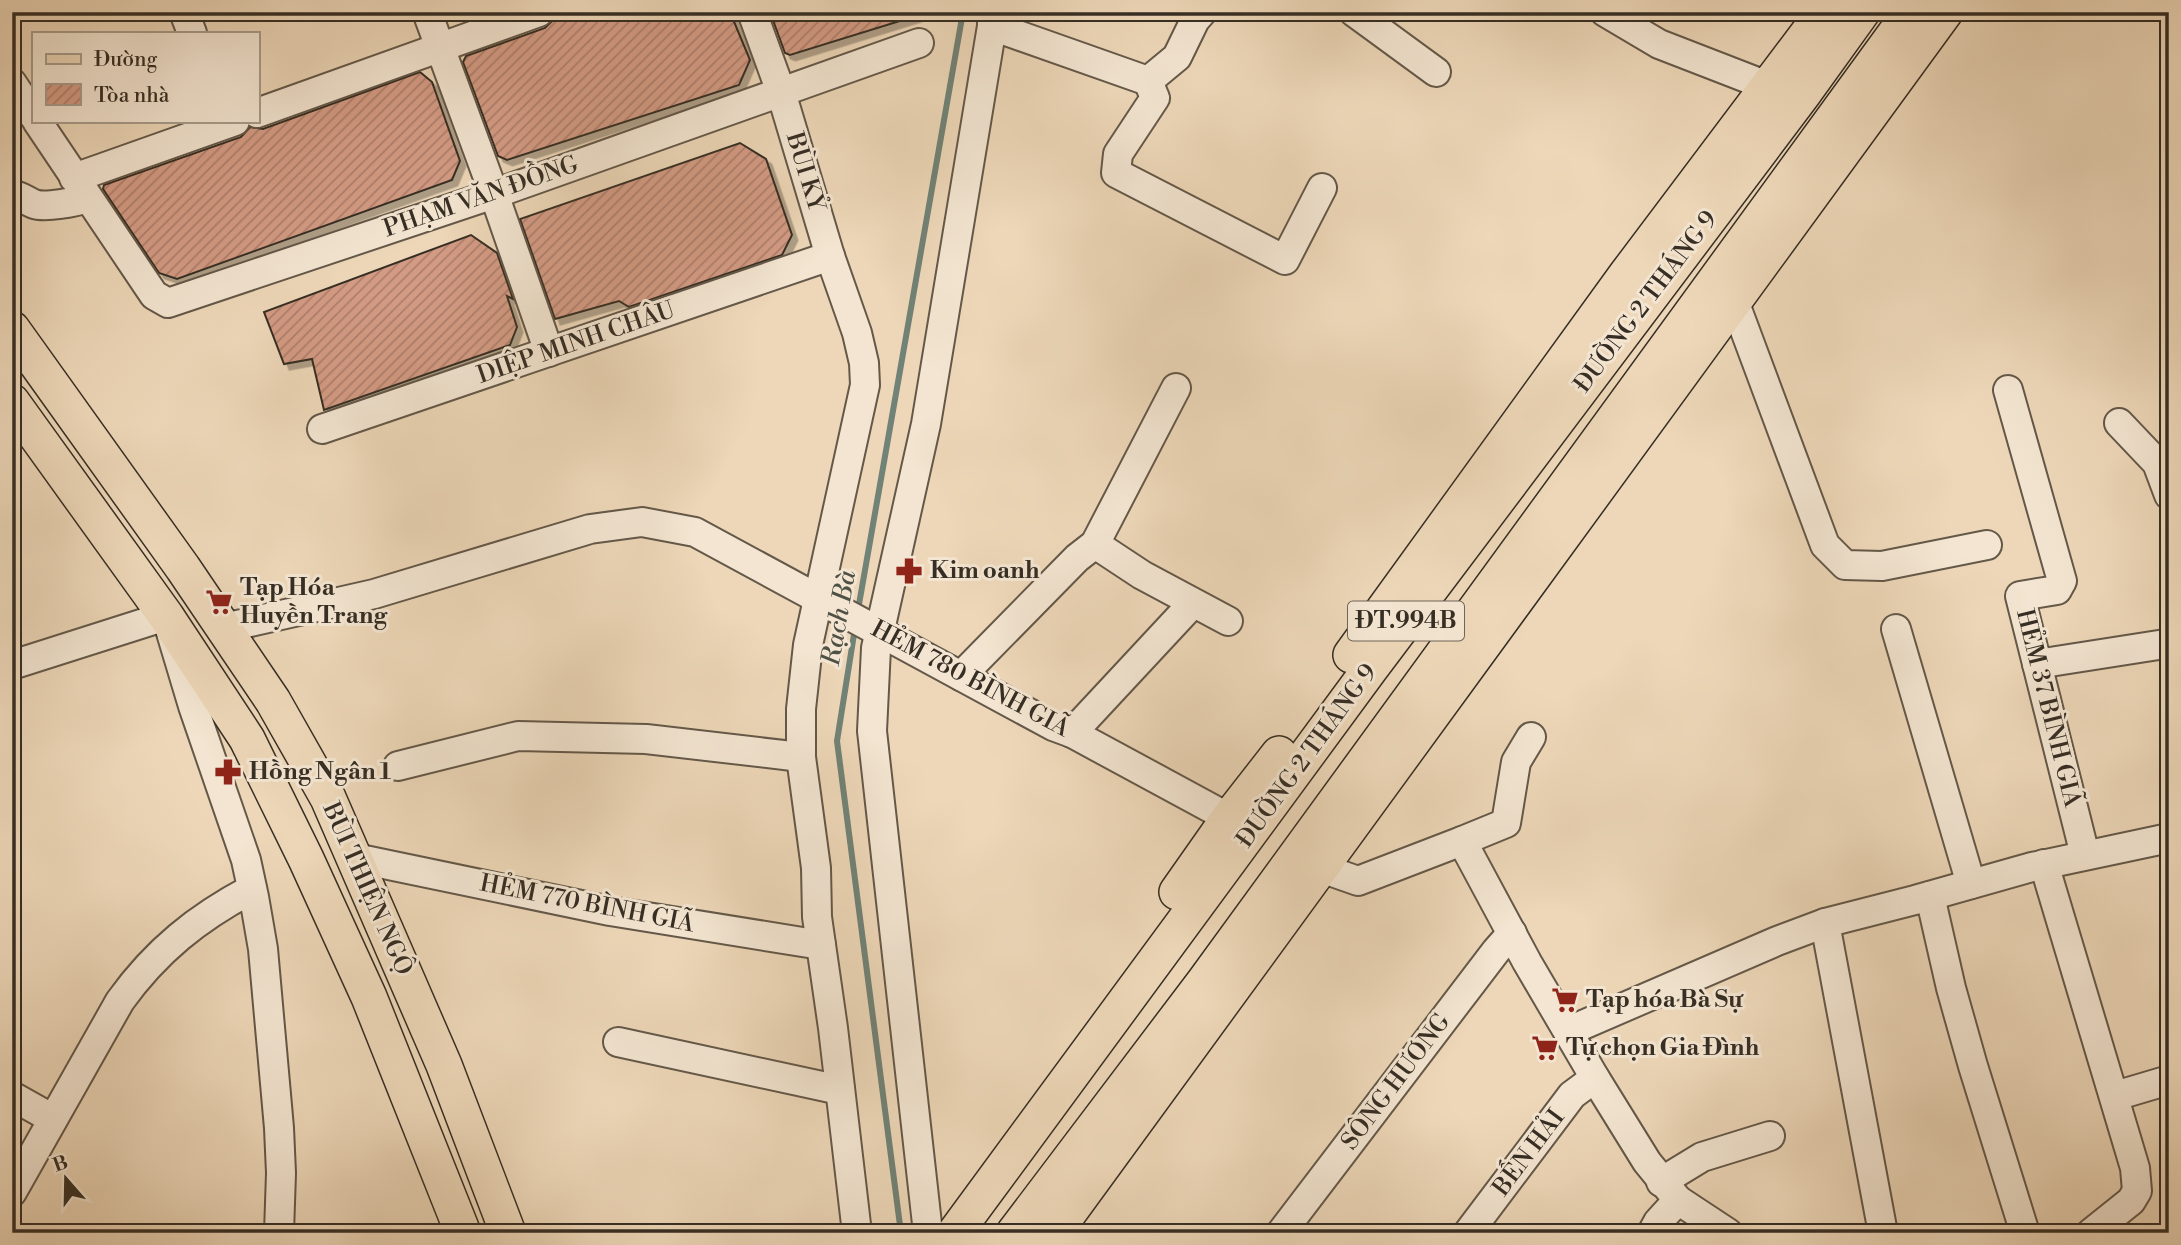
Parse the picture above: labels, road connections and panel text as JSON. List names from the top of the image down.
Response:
{
  "streets": {
    "main road": ["ĐƯỜNG 2 THÁNG 9", "ĐT.994B", "BÙI THIỆN NGỘ"],
    "street": [
      "BÙI KỶ",
      "PHẠM VĂN ĐỒNG",
      "DIỆP MINH CHÂU",
      "HẺM 780 BÌNH GIÃ",
      "HẺM 37 BÌNH GIÃ",
      "HẺM 770 BÌNH GIÃ",
      "SÔNG HƯƠNG",
      "BẾN HẢI"
    ]
  },
  "crossings": [
    ["BÙI KỶ", "PHẠM VĂN ĐỒNG"],
    ["BÙI KỶ", "DIỆP MINH CHÂU"],
    ["BÙI KỶ", "HẺM 780 BÌNH GIÃ"],
    ["BÙI KỶ", "HẺM 770 BÌNH GIÃ"],
    ["ĐƯỜNG 2 THÁNG 9", "HẺM 780 BÌNH GIÃ"],
    ["HẺM 780 BÌNH GIÃ", "BÙI THIỆN NGỘ"],
    ["BÙI THIỆN NGỘ", "HẺM 770 BÌNH GIÃ"]
  ],
  "water": ["Rạch Bà"],
  "places": {
    "pharmacy": ["Kim oanh", "Hồng Ngân 1"],
    "supermarket": ["Tạp Hóa Huyền Trang", "Tạp hóa Bà Sự", "Tự chọn Gia Đình"]
  },
  "legend": ["Đường", "Tòa nhà"],
  "north": "top"
}
